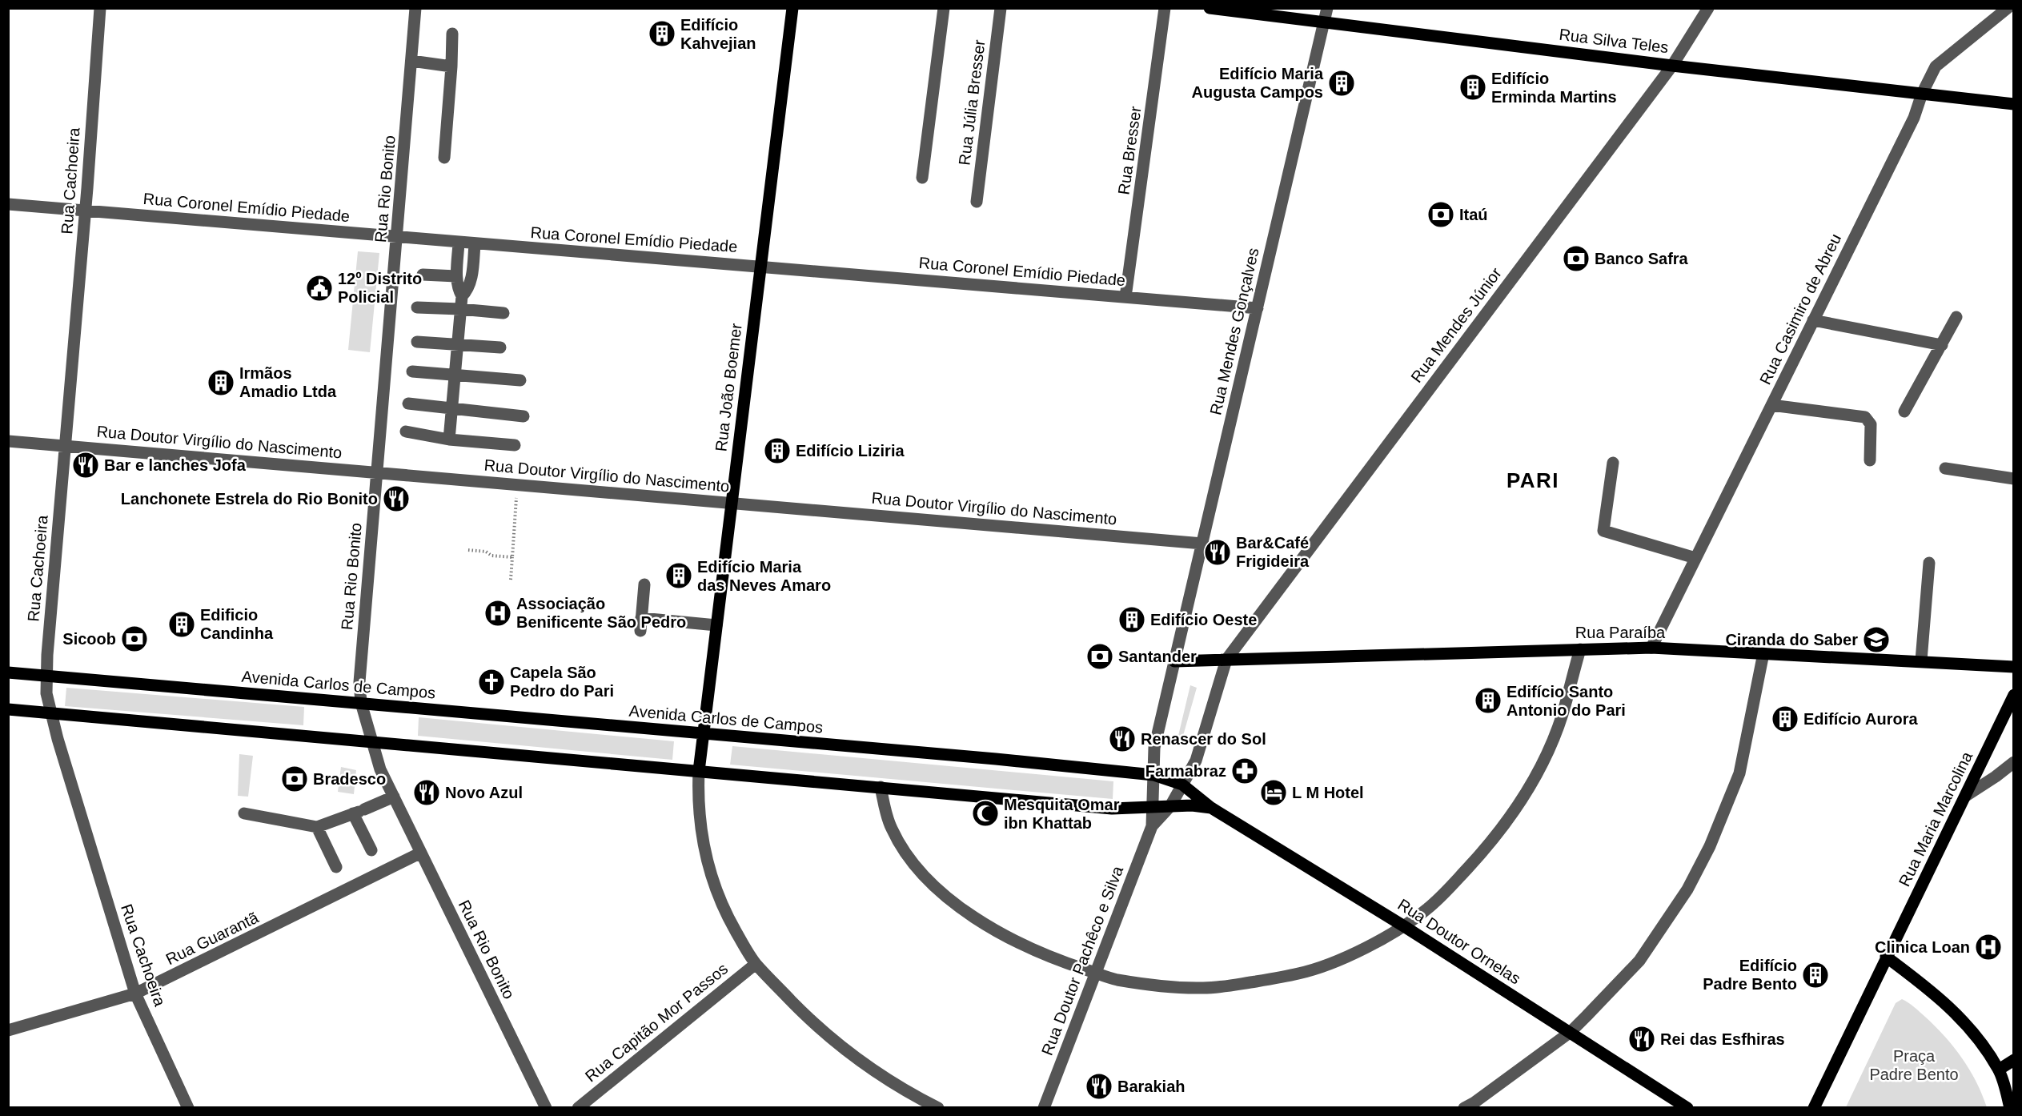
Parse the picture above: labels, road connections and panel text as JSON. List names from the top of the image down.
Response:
{
  "streets": {
    "main road": [
      "Rua Silva Teles",
      "Rua João Boemer",
      "Rua Paraíba",
      "Avenida Carlos de Campos",
      "Rua Maria Marcolina",
      "Rua Doutor Ornelas"
    ],
    "street": [
      "Rua Júlia Bresser",
      "Rua Bresser",
      "Rua Cachoeira",
      "Rua Rio Bonito",
      "Rua Coronel Emídio Piedade",
      "Rua Casimiro de Abreu",
      "Rua Mendes Júnior",
      "Rua Mendes Gonçalves",
      "Rua Doutor Virgílio do Nascimento",
      "Rua Guarantã",
      "Rua Doutor Pachêco e Silva",
      "Rua Capitão Mor Passos"
    ]
  },
  "crossings": [
    ["Rua Silva Teles", "Rua Casimiro de Abreu"],
    ["Rua Silva Teles", "Rua Mendes Júnior"],
    ["Rua Silva Teles", "Rua Mendes Gonçalves"],
    ["Rua Bresser", "Rua Coronel Emídio Piedade"],
    ["Rua Cachoeira", "Rua Coronel Emídio Piedade"],
    ["Rua Cachoeira", "Rua Doutor Virgílio do Nascimento"],
    ["Rua Cachoeira", "Avenida Carlos de Campos"],
    ["Rua Cachoeira", "Rua Guarantã"],
    ["Rua Rio Bonito", "Rua Coronel Emídio Piedade"],
    ["Rua Rio Bonito", "Rua Doutor Virgílio do Nascimento"],
    ["Rua Rio Bonito", "Avenida Carlos de Campos"],
    ["Rua Rio Bonito", "Rua Guarantã"],
    ["Rua Coronel Emídio Piedade", "Rua Mendes Gonçalves"],
    ["Rua Coronel Emídio Piedade", "Rua João Boemer"],
    ["Rua Casimiro de Abreu", "Rua Paraíba"],
    ["Rua Mendes Júnior", "Rua Paraíba"],
    ["Rua Mendes Júnior", "Rua Doutor Pachêco e Silva"],
    ["Rua Mendes Gonçalves", "Rua Doutor Virgílio do Nascimento"],
    ["Rua Mendes Gonçalves", "Rua Paraíba"],
    ["Rua Mendes Gonçalves", "Avenida Carlos de Campos"],
    ["Rua Mendes Gonçalves", "Rua Doutor Ornelas"],
    ["Rua Mendes Gonçalves", "Rua Doutor Pachêco e Silva"],
    ["Rua João Boemer", "Rua Doutor Virgílio do Nascimento"],
    ["Rua João Boemer", "Avenida Carlos de Campos"],
    ["Rua Paraíba", "Rua Doutor Pachêco e Silva"],
    ["Avenida Carlos de Campos", "Rua Doutor Ornelas"],
    ["Avenida Carlos de Campos", "Rua Doutor Pachêco e Silva"],
    ["Rua Doutor Ornelas", "Rua Doutor Pachêco e Silva"]
  ],
  "districts": ["PARI"],
  "parks": ["Praça Padre Bento"],
  "places": {
    "building": [
      "Edifício Kahvejian",
      "Edifício Maria Augusta Campos",
      "Edifício Erminda Martins",
      "Irmãos Amadio Ltda",
      "Edifício Liziria",
      "Edifício Maria das Neves Amaro",
      "Edifício Oeste",
      "Edificio Candinha",
      "Edifício Santo Antonio do Pari",
      "Edifício Aurora",
      "Edifício Padre Bento"
    ],
    "bank": [
      "Itaú",
      "Banco Safra",
      "Sicoob",
      "Santander",
      "Bradesco"
    ],
    "public building": ["12º Distrito Policial"],
    "restaurant": [
      "Bar e lanches Jofa",
      "Lanchonete Estrela do Rio Bonito",
      "Bar&Café Frigideira",
      "Renascer do Sol",
      "Novo Azul",
      "Rei das Esfhiras",
      "Barakiah"
    ],
    "hospital": ["Associação Benificente São Pedro", "Clinica Loan"],
    "school or university": ["Ciranda do Saber"],
    "church": ["Capela São Pedro do Pari"],
    "pharmacy": ["Farmabraz"],
    "hotel": ["L M Hotel"],
    "mosque": ["Mesquita Omar ibn Khattab"]
  }
}
